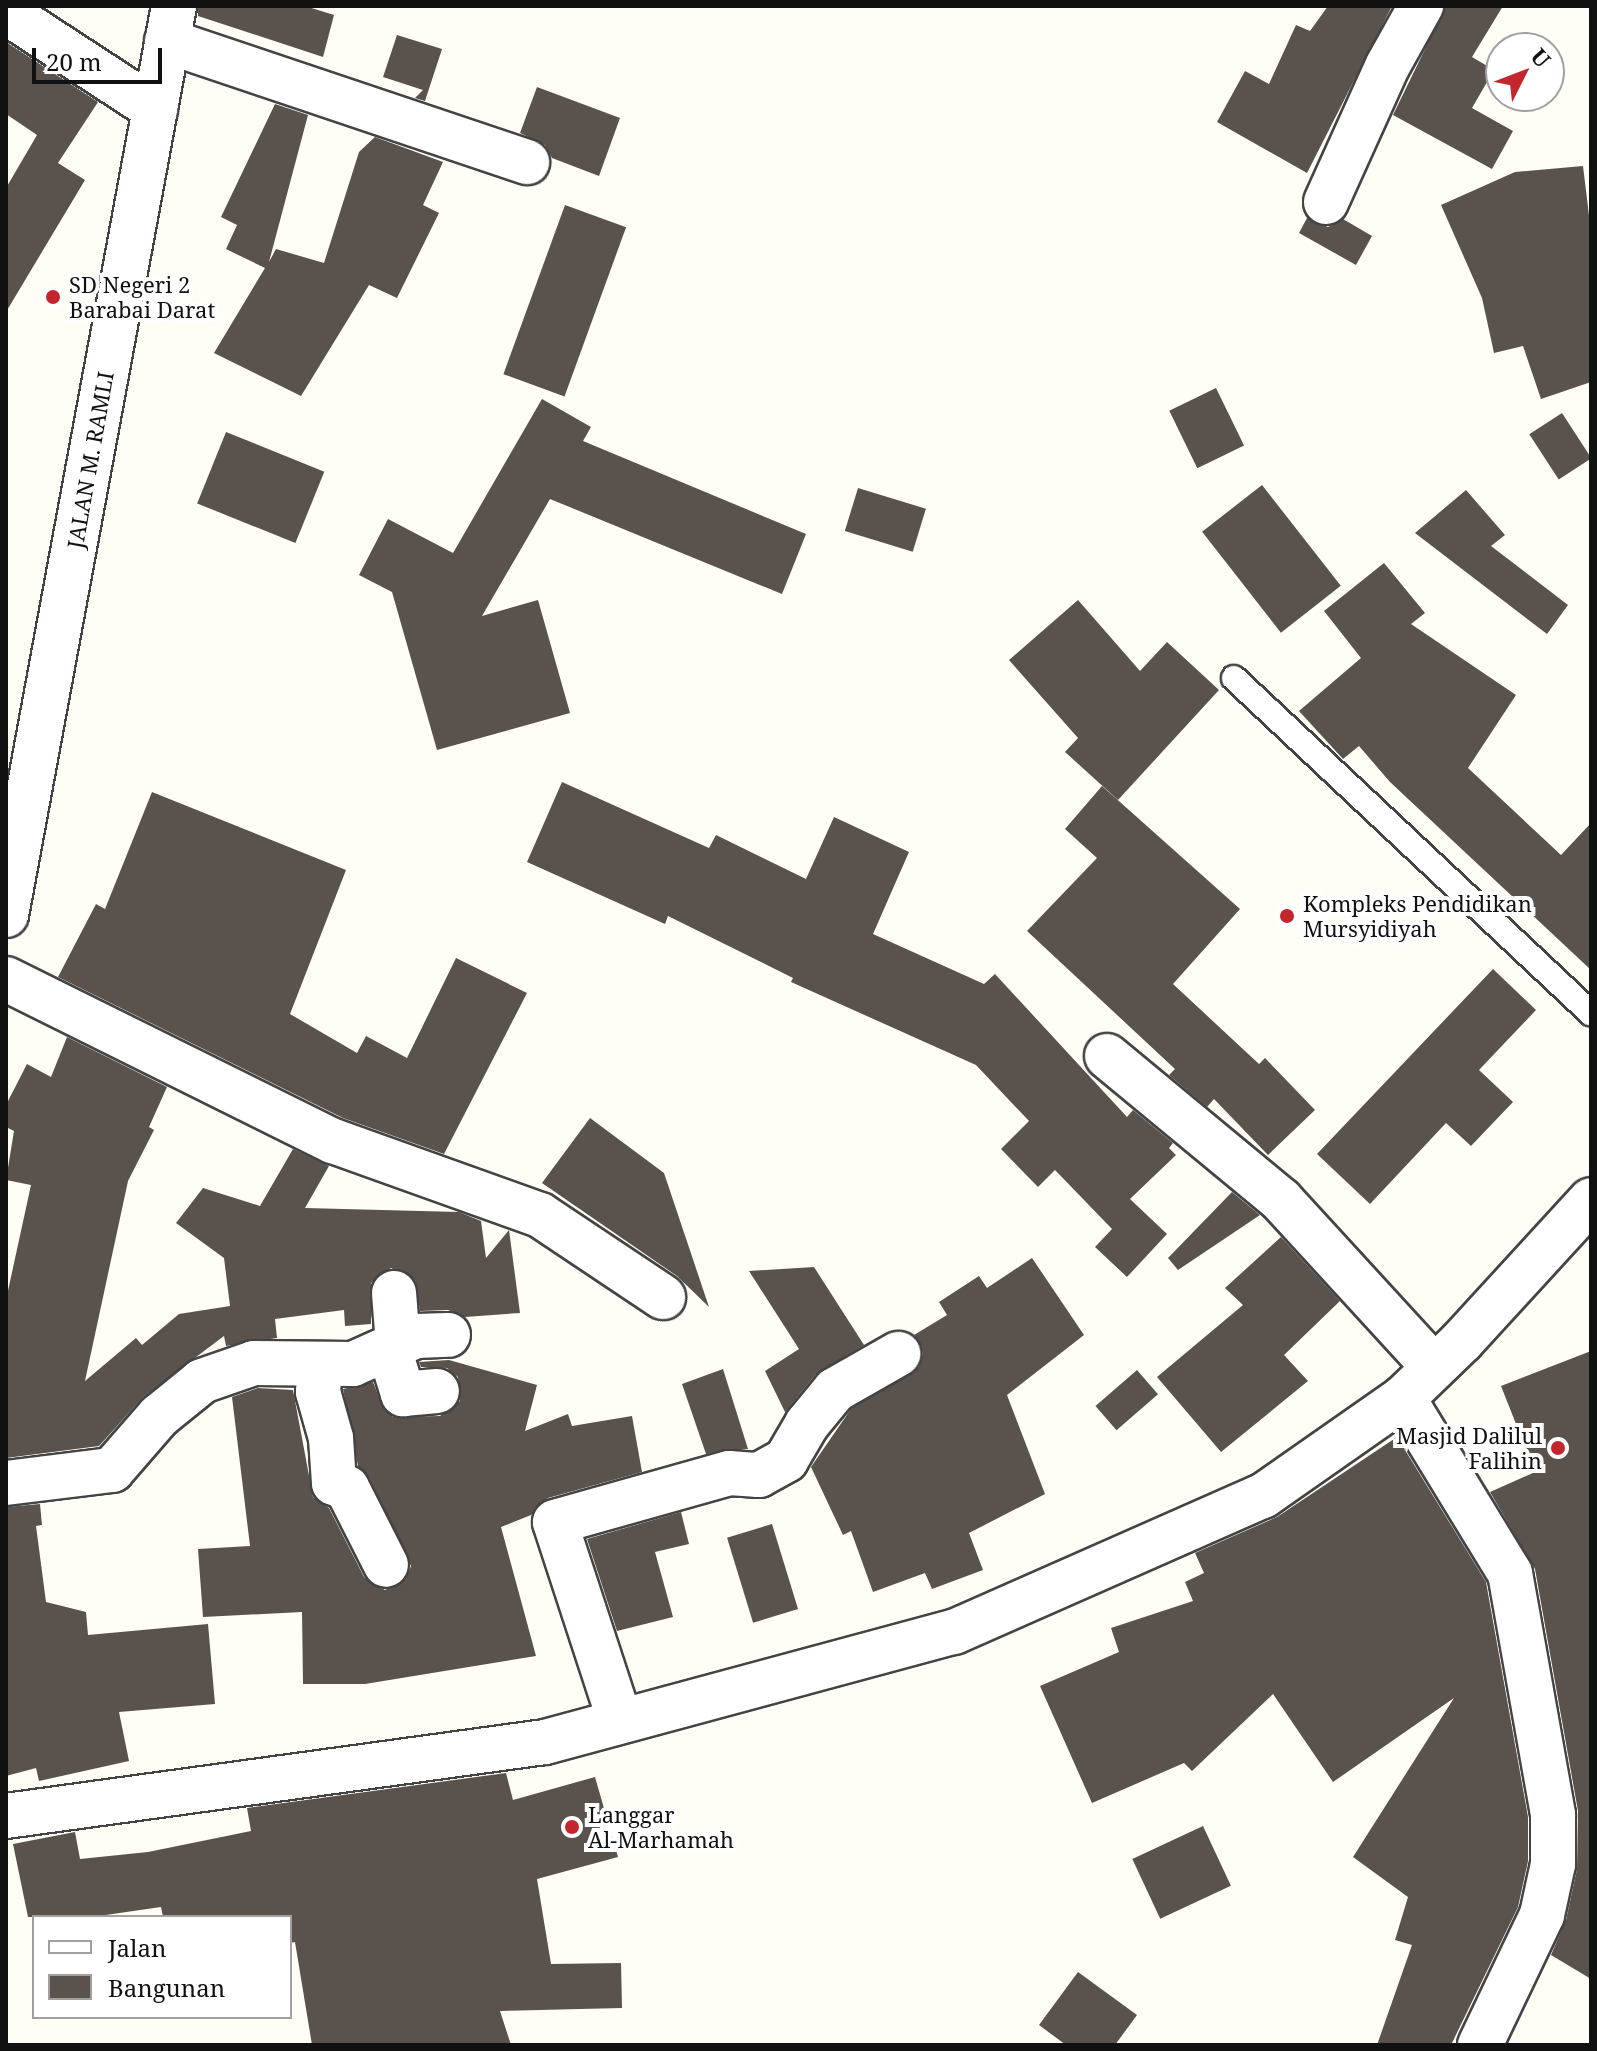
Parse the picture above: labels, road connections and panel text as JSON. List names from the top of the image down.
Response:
{
  "streets": {
    "street": ["JALAN M. RAMLI"]
  },
  "places": [
    "SD Negeri 2 Barabai Darat",
    "Kompleks Pendidikan Mursyidiyah",
    "Masjid Dalilul Falihin",
    "Langgar Al-Marhamah"
  ],
  "legend": ["Jalan", "Bangunan"],
  "scale_bar": "20 m",
  "north": "top right"
}
